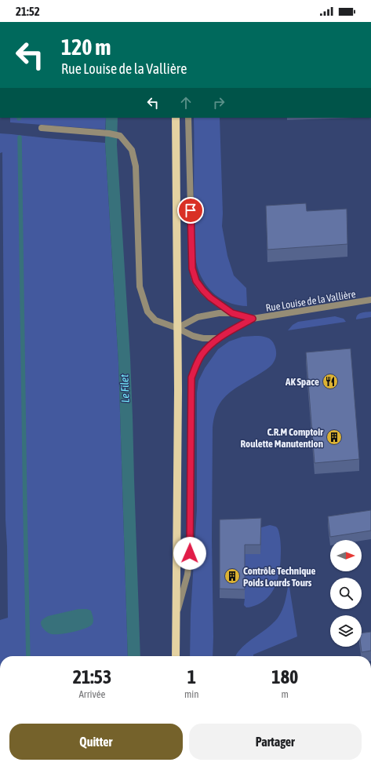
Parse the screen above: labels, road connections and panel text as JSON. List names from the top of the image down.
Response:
{
  "streets": {
    "street": ["Rue Louise de la Vallière"]
  },
  "water": ["Le Filet"],
  "places": {
    "restaurant": ["AK Space"],
    "building": ["C.R.M Comptoir Roulette Manutention", "Contrôle Technique Poids Lourds Tours"]
  },
  "north": "right",
  "page": {
    "status": "21:52",
    "turn": ["120 m", "Rue Louise de la Vallière"],
    "eta": [
      "21:53",
      "Arrivée",
      "1",
      "min",
      "180",
      "m"
    ],
    "buttons": ["Quitter", "Partager"]
  }
}
